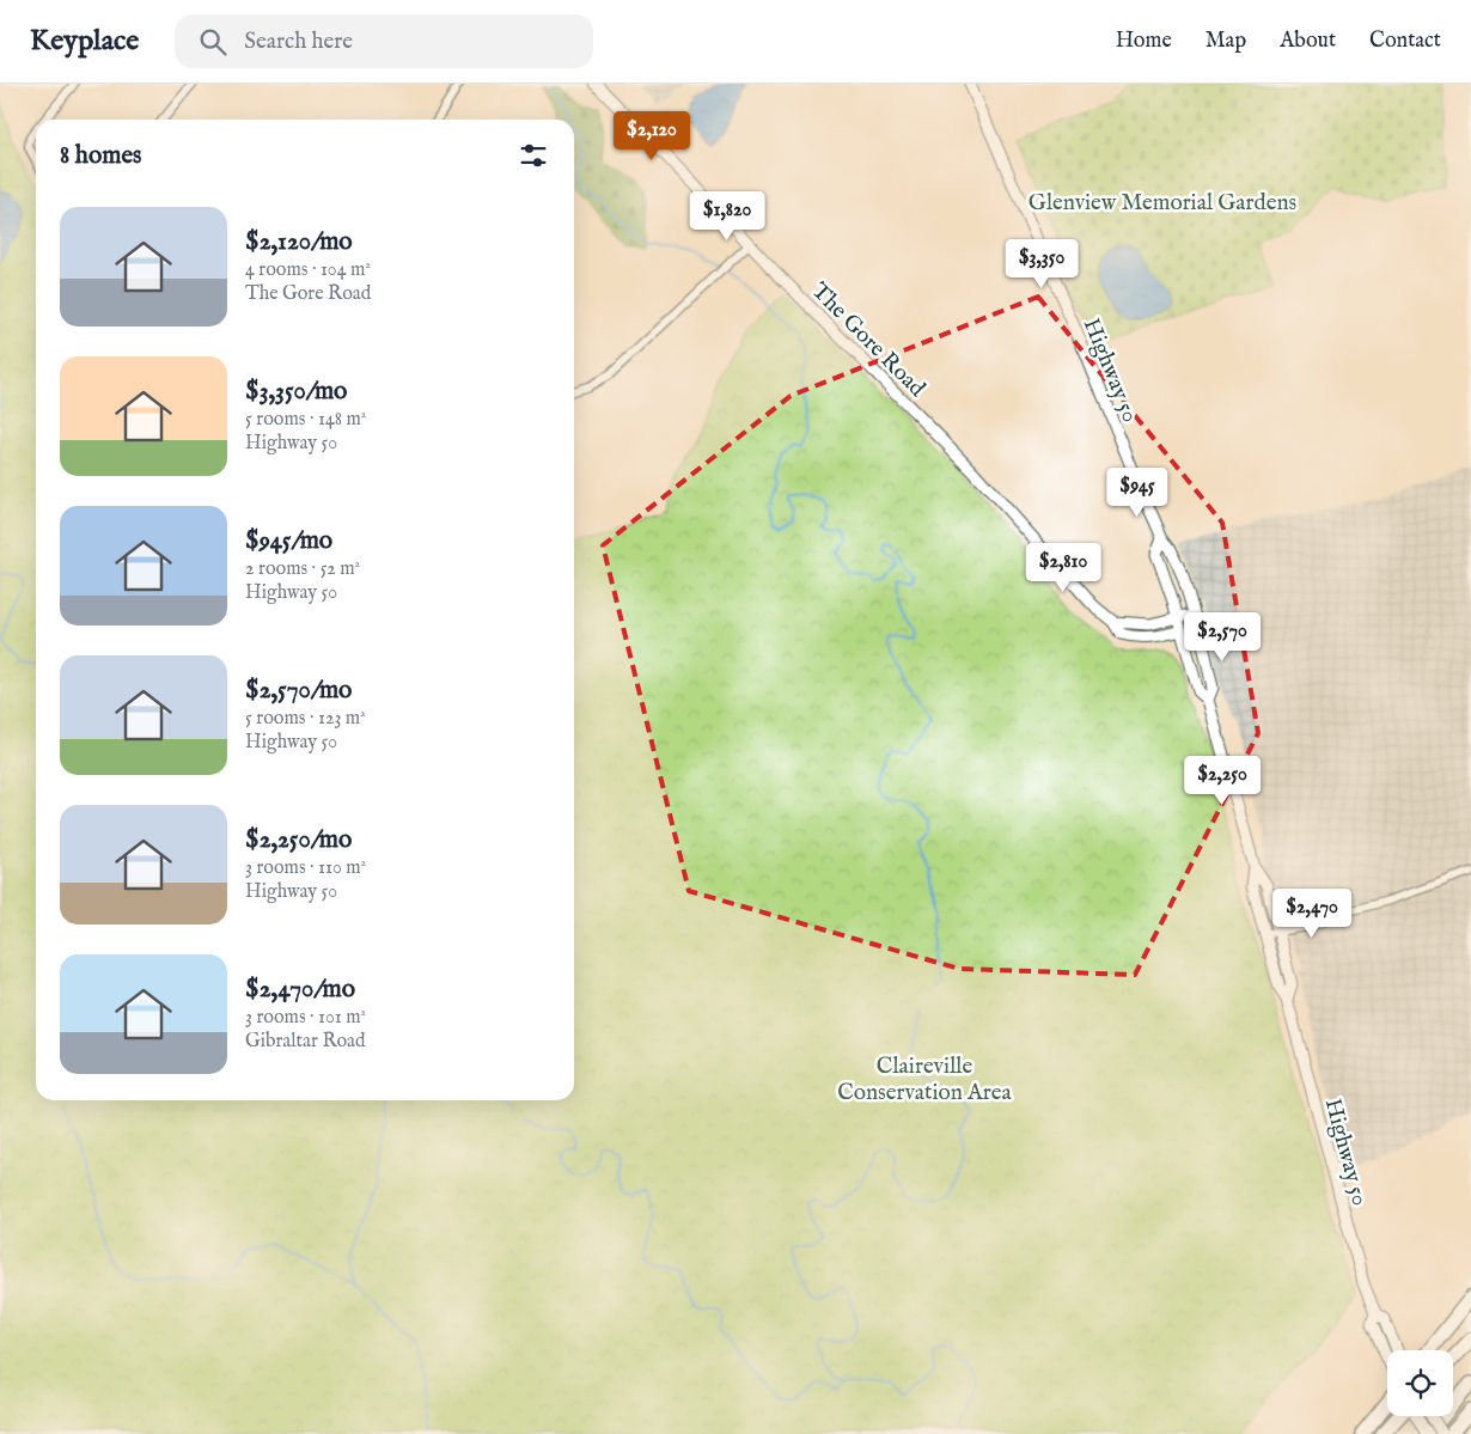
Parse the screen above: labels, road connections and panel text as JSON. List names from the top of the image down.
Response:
{
  "streets": {
    "main road": ["The Gore Road", "Highway 50"]
  },
  "crossings": [
    ["The Gore Road", "Highway 50"]
  ],
  "parks": ["Glenview Memorial Gardens", "Claireville Conservation Area"],
  "page": {
    "header": "Keyplace",
    "search": "Search here",
    "nav": [
      "Home",
      "Map",
      "About",
      "Contact"
    ],
    "price": [
      "$2,120",
      "$1,820",
      "$3,350",
      "$945",
      "$2,810",
      "$2,570",
      "$2,250",
      "$2,470"
    ],
    "heading": "8 homes",
    "list": [
      {
        "name": "$2,120/mo",
        "note": "4 rooms · 104 m² · The Gore Road"
      },
      {
        "name": "$3,350/mo",
        "note": "5 rooms · 148 m² · Highway 50"
      },
      {
        "name": "$945/mo",
        "note": "2 rooms · 52 m² · Highway 50"
      },
      {
        "name": "$2,570/mo",
        "note": "5 rooms · 123 m² · Highway 50"
      },
      {
        "name": "$2,250/mo",
        "note": "3 rooms · 110 m² · Highway 50"
      },
      {
        "name": "$2,470/mo",
        "note": "3 rooms · 101 m² · Gibraltar Road"
      }
    ]
  }
}
